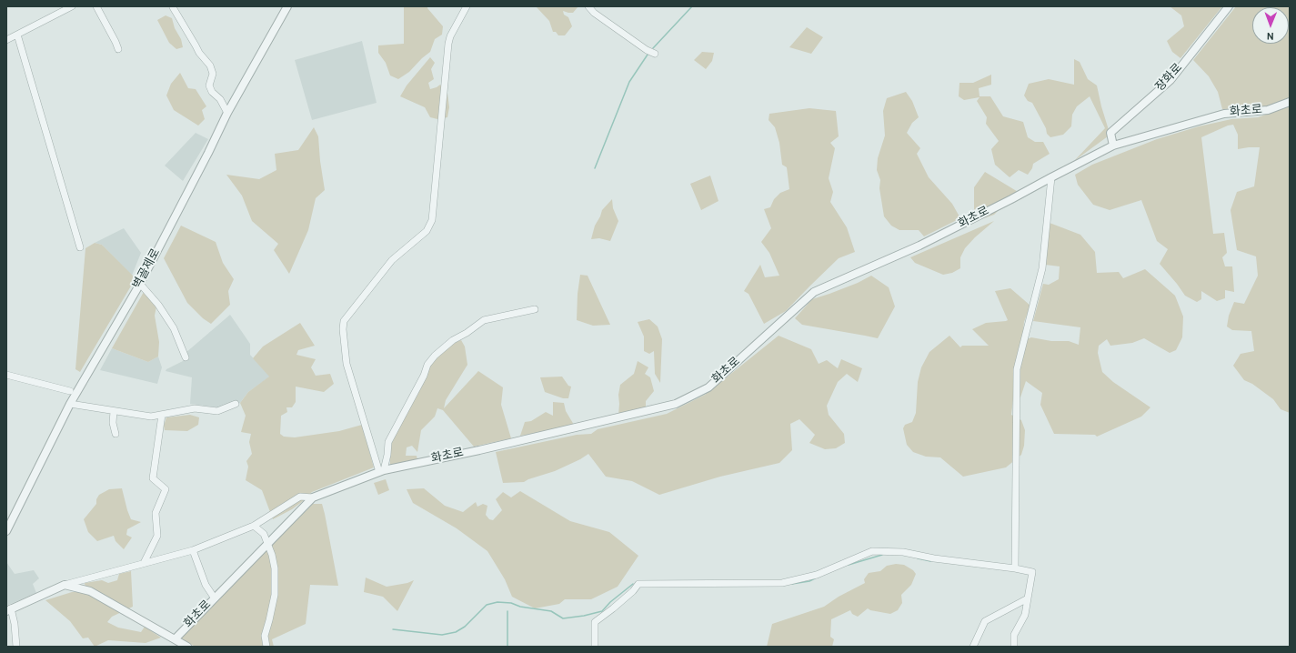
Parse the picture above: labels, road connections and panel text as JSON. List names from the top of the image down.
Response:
{
  "streets": {
    "street": ["장화로", "화초로", "벽골제로"]
  },
  "crossings": [
    ["장화로", "화초로"]
  ],
  "north": "bottom"
}
